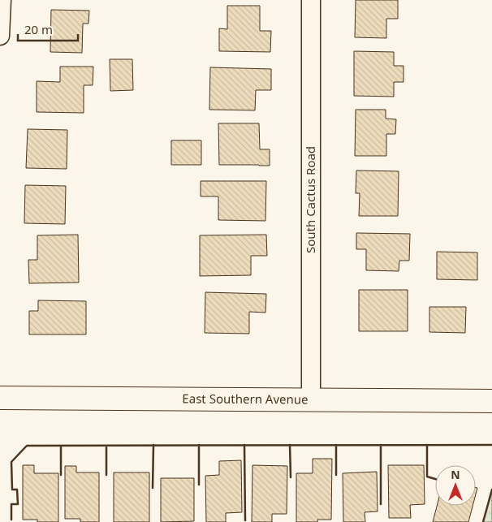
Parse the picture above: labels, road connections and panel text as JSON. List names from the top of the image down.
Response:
{
  "streets": {
    "main road": ["East Southern Avenue"],
    "street": ["South Cactus Road"]
  },
  "crossings": [
    ["South Cactus Road", "East Southern Avenue"]
  ],
  "scale_bar": "20 m",
  "north": "top"
}
